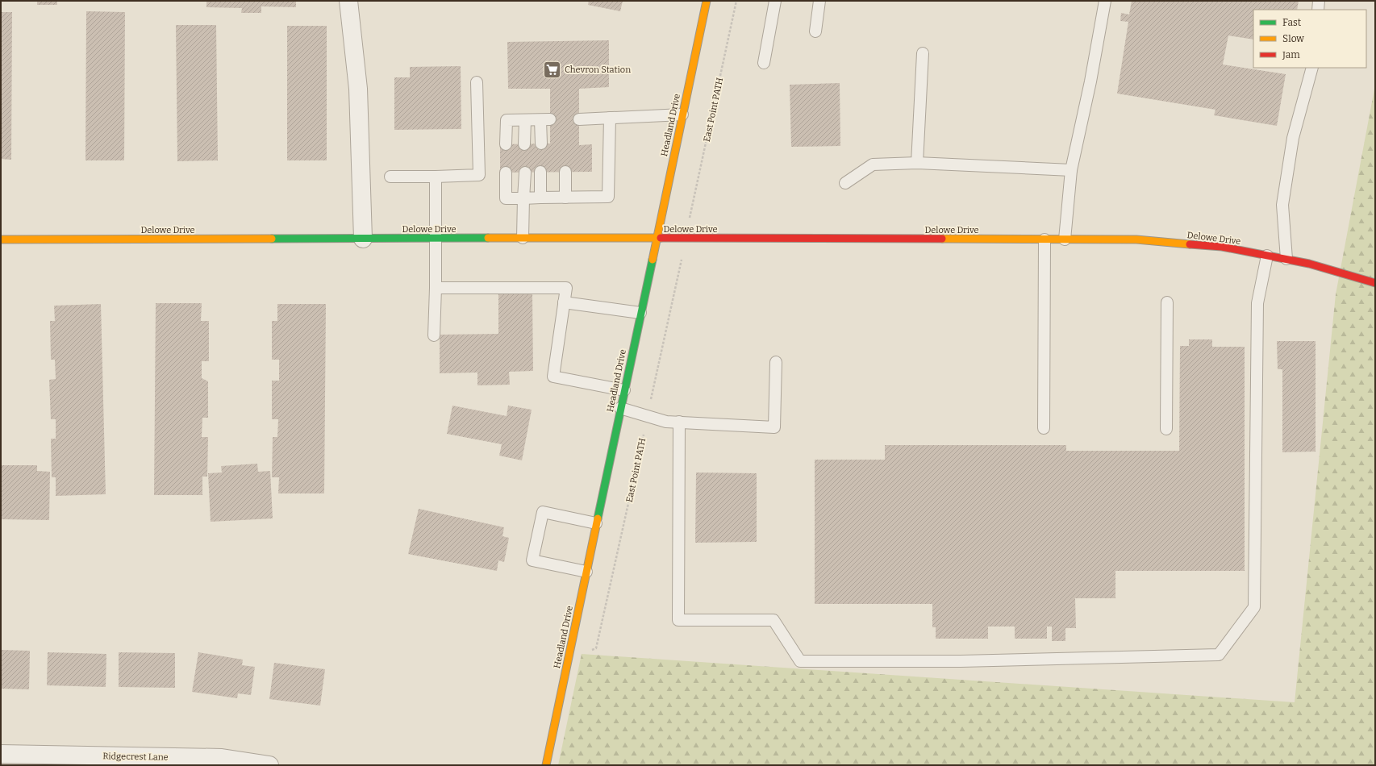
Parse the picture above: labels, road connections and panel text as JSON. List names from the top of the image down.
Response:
{
  "streets": {
    "street": ["Headland Drive", "Delowe Drive", "Ridgecrest Lane"],
    "path": ["East Point PATH"]
  },
  "crossings": [
    ["East Point PATH", "Headland Drive"],
    ["Headland Drive", "Delowe Drive"]
  ],
  "places": {
    "supermarket": ["Chevron Station"]
  },
  "legend": ["Fast", "Slow", "Jam"]
}
